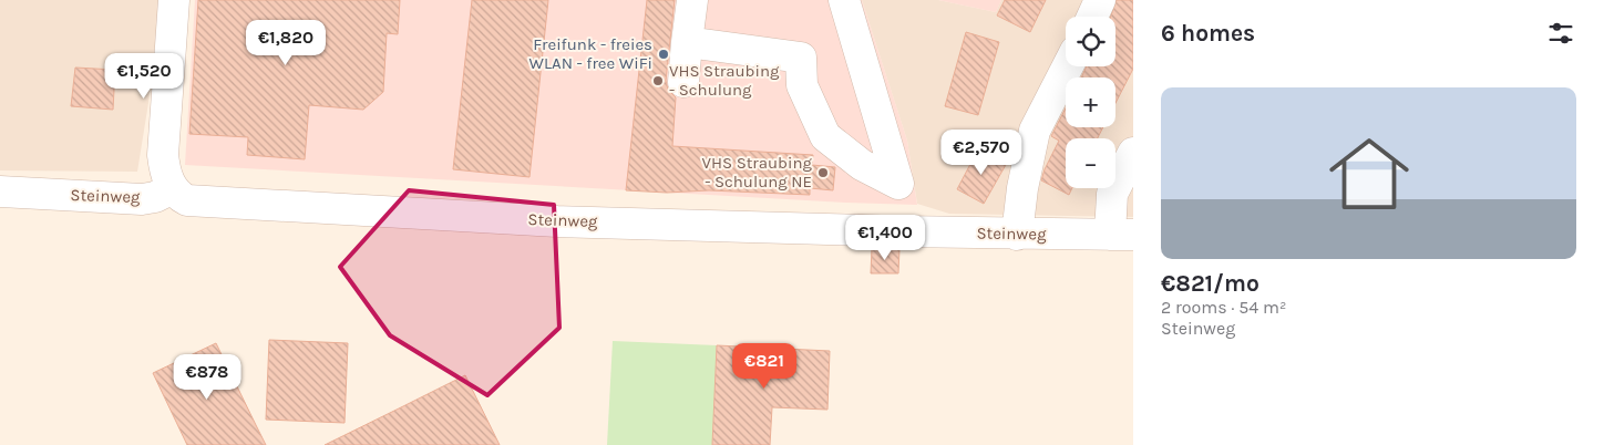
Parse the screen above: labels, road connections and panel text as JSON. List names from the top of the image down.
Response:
{
  "streets": {
    "street": ["Steinweg"]
  },
  "places": ["Freifunk - freies WLAN - free WiFi", "VHS Straubing - Schulung", "VHS Straubing - Schulung NE"],
  "page": {
    "heading": "6 homes",
    "map_buttons": ["+", "−"],
    "price": [
      "€1,820",
      "€1,520",
      "€2,570",
      "€1,400",
      "€821",
      "€878"
    ],
    "list": [
      {
        "name": "€821/mo",
        "note": "2 rooms · 54 m² · Steinweg"
      }
    ]
  }
}
